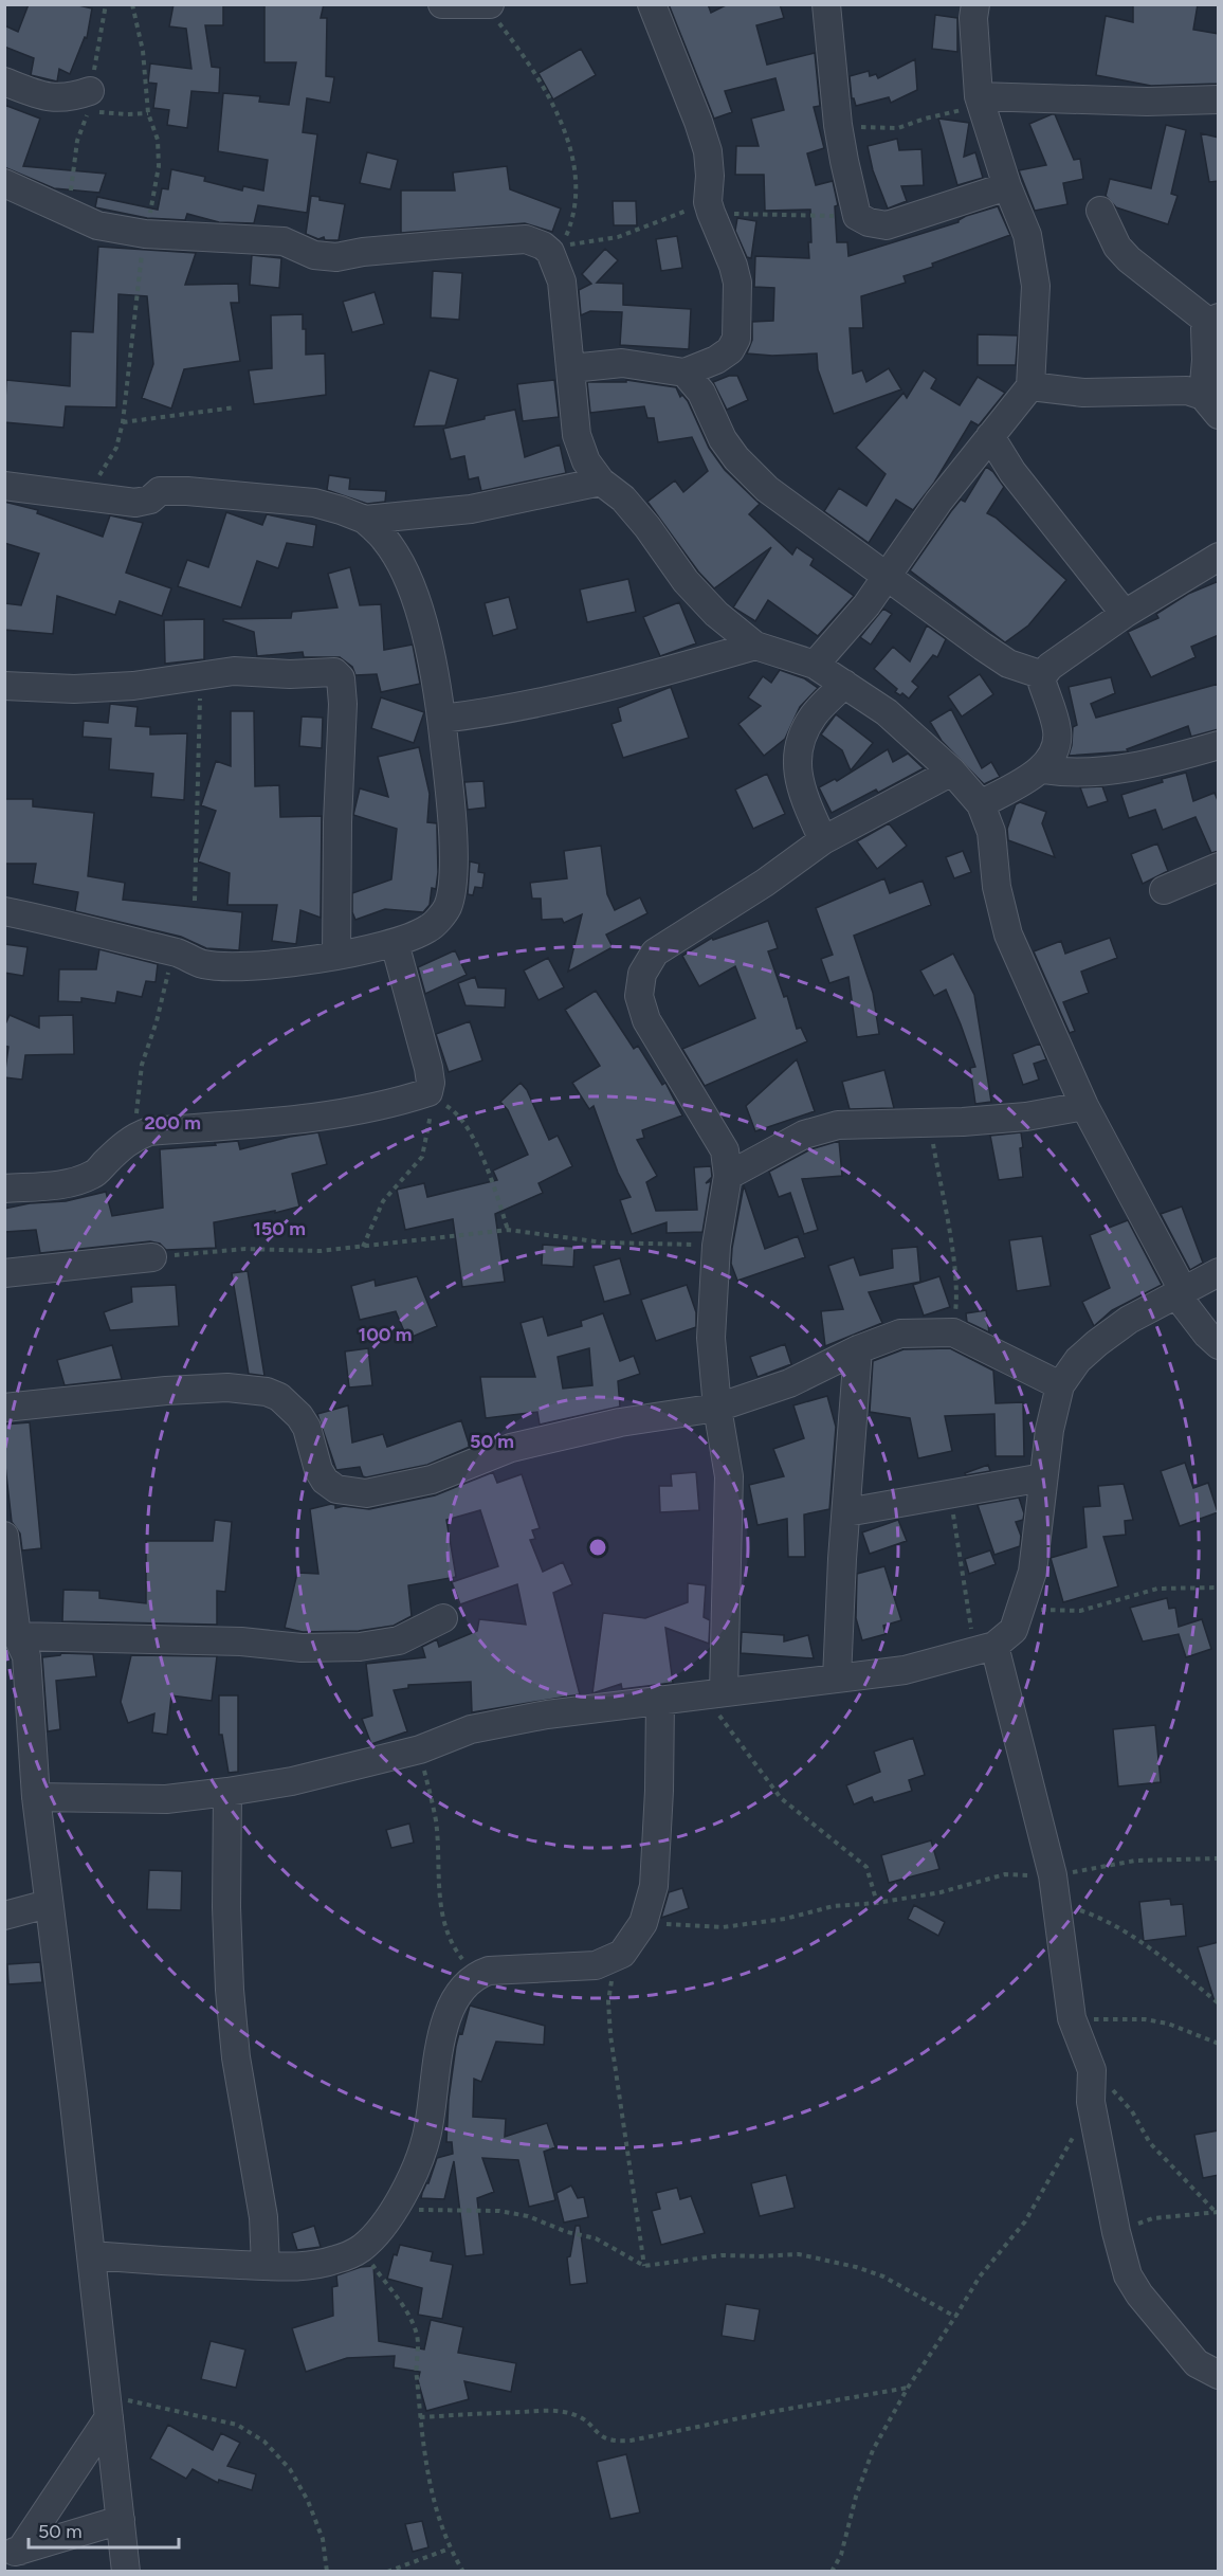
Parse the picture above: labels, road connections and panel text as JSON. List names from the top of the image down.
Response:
{
  "scale_bar": "50 m",
  "rings": [
    "200 m",
    "150 m",
    "100 m",
    "50 m"
  ]
}
